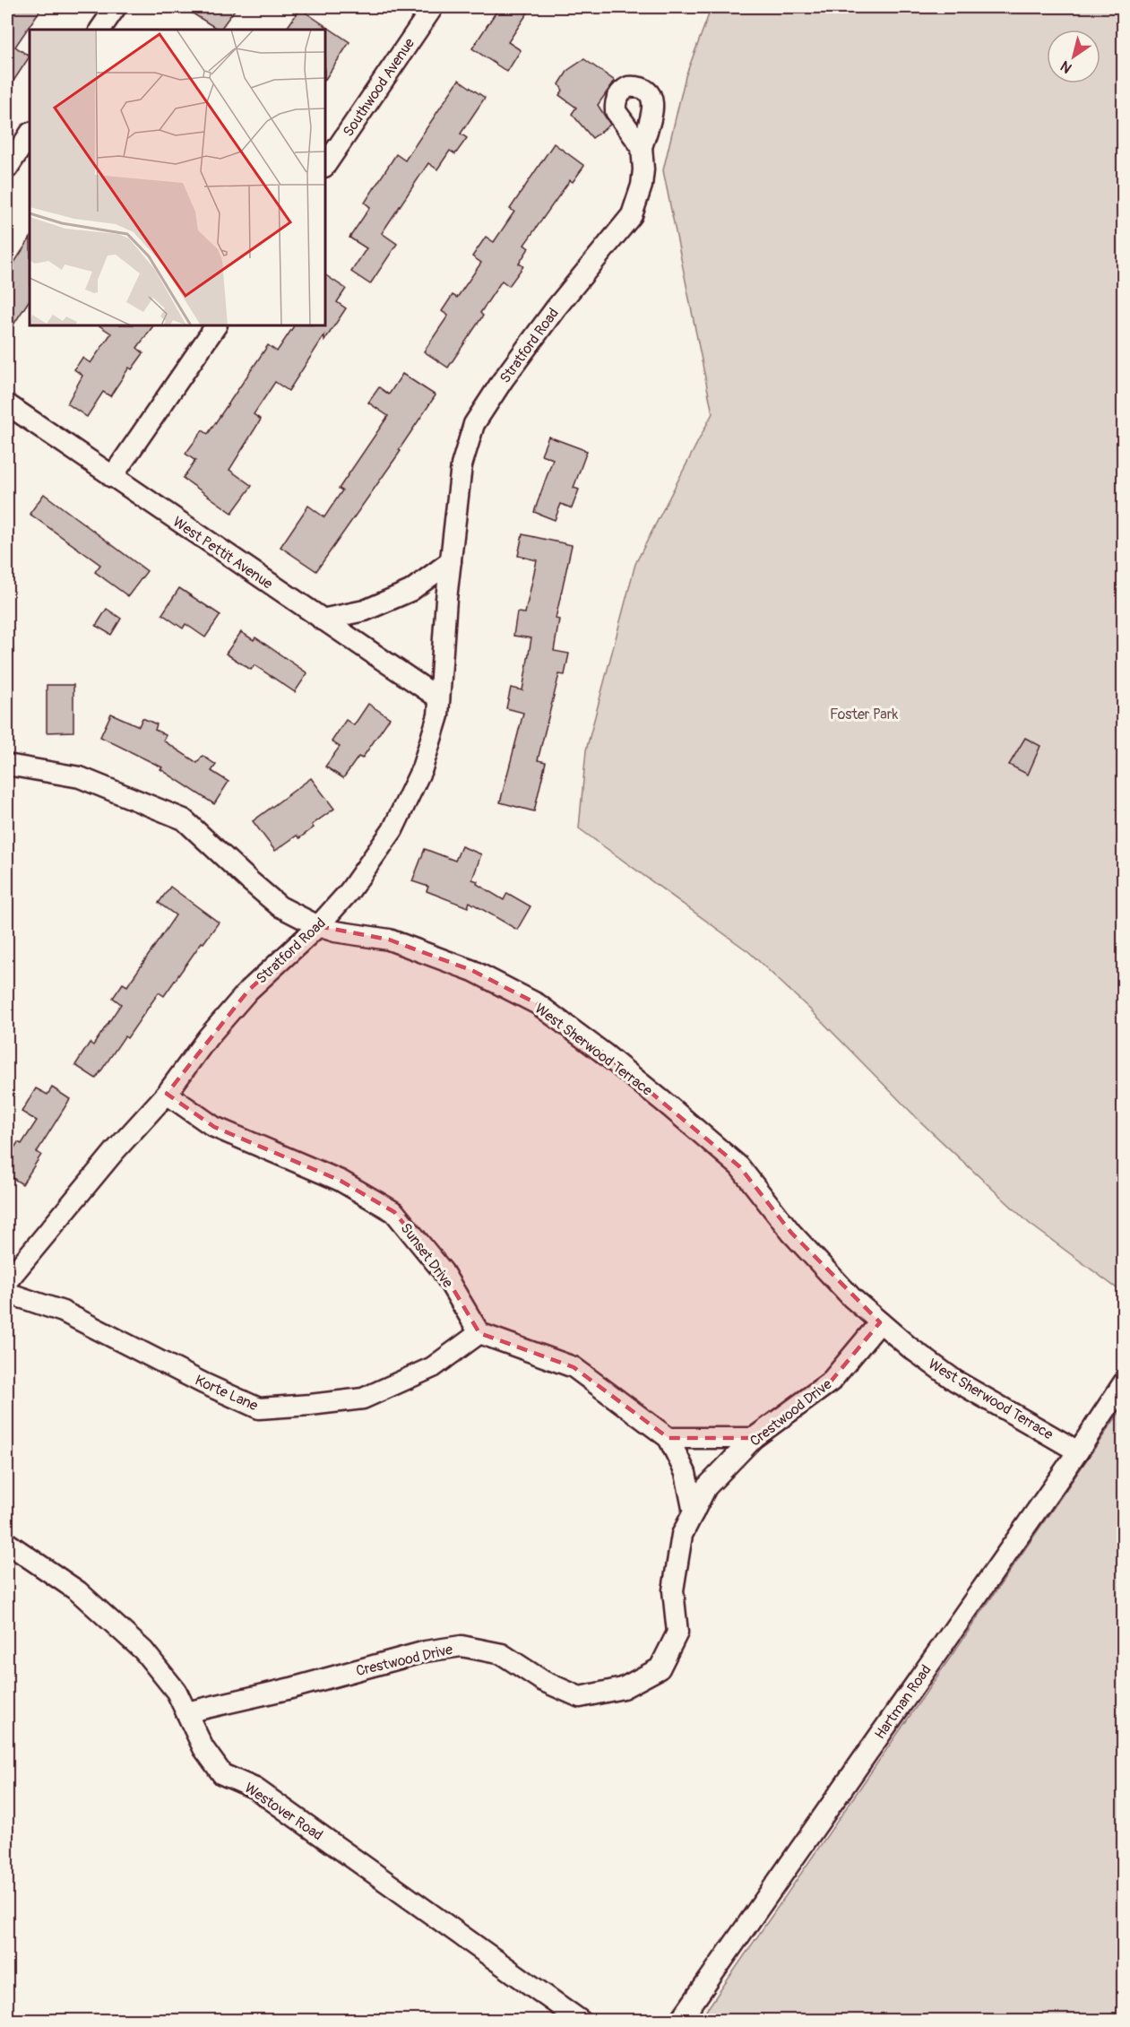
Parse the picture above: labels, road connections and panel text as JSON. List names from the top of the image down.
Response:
{
  "streets": {
    "street": [
      "Southwood Avenue",
      "Stratford Road",
      "West Pettit Avenue",
      "West Sherwood Terrace",
      "Sunset Drive",
      "Korte Lane",
      "Crestwood Drive",
      "Hartman Road",
      "Westover Road"
    ]
  },
  "crossings": [
    ["Stratford Road", "West Pettit Avenue"],
    ["Stratford Road", "West Sherwood Terrace"],
    ["Stratford Road", "Sunset Drive"],
    ["West Sherwood Terrace", "Crestwood Drive"],
    ["West Sherwood Terrace", "Hartman Road"],
    ["Sunset Drive", "Korte Lane"],
    ["Crestwood Drive", "Westover Road"]
  ],
  "parks": ["Foster Park"],
  "north": "bottom left"
}
